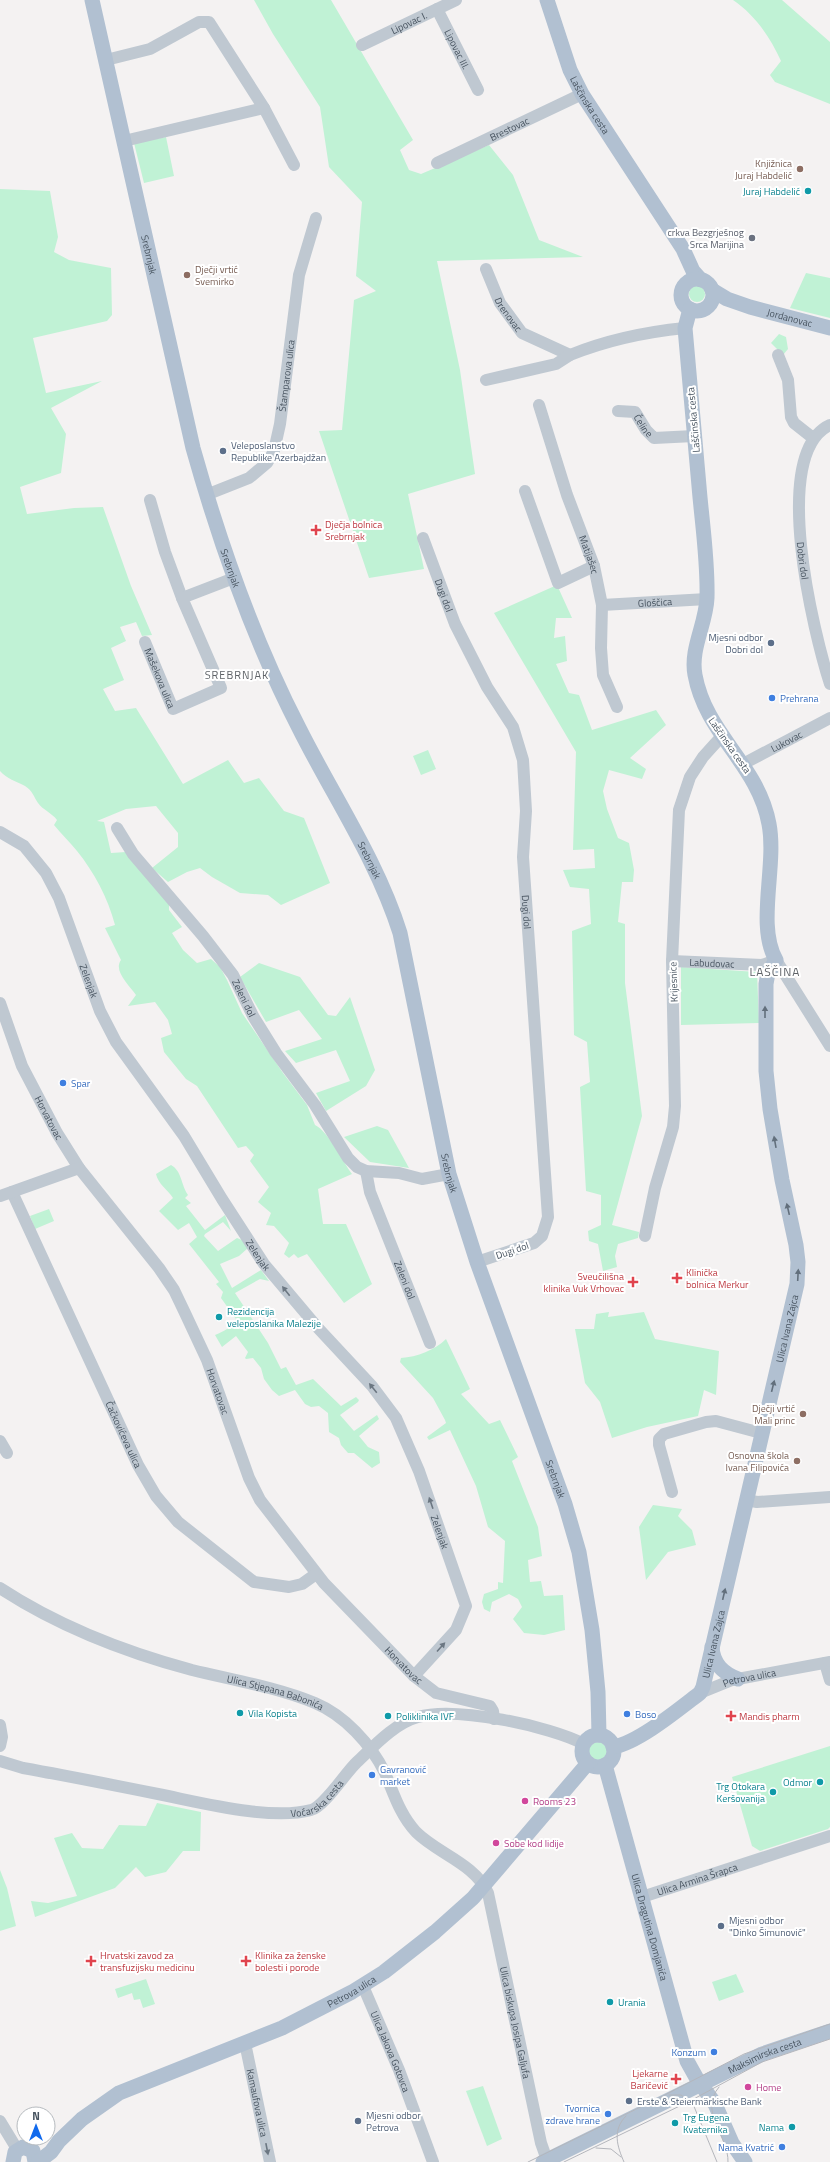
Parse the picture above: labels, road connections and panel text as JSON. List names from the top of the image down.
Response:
{
  "streets": {
    "main road": [
      "Laščinska cesta",
      "Srebrnjak",
      "Jordanovac",
      "Ulica Ivana Zajca",
      "Petrova ulica",
      "Ulica Dragutina Domjanića",
      "Maksimirska cesta"
    ],
    "street": [
      "Lipovac I.",
      "Lipovac III.",
      "Brestovac",
      "Drenovac",
      "Štamparova ulica",
      "Čeline",
      "Matijašec",
      "Dobri dol",
      "Dugi dol",
      "Gloščica",
      "Mašekova ulica",
      "Lukovac",
      "Labudovac",
      "Zelenjak",
      "Krijesnice",
      "Zeleni dol",
      "Horvatovac",
      "Čačkovićeva ulica",
      "Ulica Stjepana Babonića",
      "Voćarska cesta",
      "Ulica Armina Šrapca",
      "Ulica biskupa Josipa Galjufa",
      "Ulica Jakova Gotovca",
      "Kamaufova ulica"
    ]
  },
  "crossings": [
    ["Lipovac I.", "Lipovac III."],
    ["Laščinska cesta", "Brestovac"],
    ["Laščinska cesta", "Jordanovac"],
    ["Laščinska cesta", "Čeline"],
    ["Laščinska cesta", "Gloščica"],
    ["Laščinska cesta", "Lukovac"],
    ["Laščinska cesta", "Labudovac"],
    ["Laščinska cesta", "Krijesnice"],
    ["Laščinska cesta", "Ulica Ivana Zajca"],
    ["Srebrnjak", "Štamparova ulica"],
    ["Srebrnjak", "Dugi dol"],
    ["Srebrnjak", "Petrova ulica"],
    ["Srebrnjak", "Voćarska cesta"],
    ["Srebrnjak", "Ulica Dragutina Domjanića"],
    ["Matijašec", "Gloščica"],
    ["Labudovac", "Krijesnice"],
    ["Labudovac", "Ulica Ivana Zajca"],
    ["Zelenjak", "Horvatovac"],
    ["Horvatovac", "Čačkovićeva ulica"],
    ["Horvatovac", "Voćarska cesta"],
    ["Ulica Ivana Zajca", "Petrova ulica"],
    ["Petrova ulica", "Ulica Stjepana Babonića"],
    ["Petrova ulica", "Voćarska cesta"],
    ["Petrova ulica", "Ulica Dragutina Domjanića"],
    ["Petrova ulica", "Ulica biskupa Josipa Galjufa"],
    ["Petrova ulica", "Ulica Jakova Gotovca"],
    ["Petrova ulica", "Kamaufova ulica"],
    ["Ulica Stjepana Babonića", "Voćarska cesta"],
    ["Ulica Stjepana Babonića", "Ulica biskupa Josipa Galjufa"],
    ["Voćarska cesta", "Ulica Dragutina Domjanića"],
    ["Ulica Armina Šrapca", "Ulica Dragutina Domjanića"],
    ["Ulica Dragutina Domjanića", "Maksimirska cesta"]
  ],
  "one_way": ["Zelenjak", "Ulica Ivana Zajca", "Kamaufova ulica"],
  "districts": ["SREBRNJAK", "LAŠČINA"],
  "places": {
    "other": [
      "Knjižnica Juraj Habdelić",
      "Juraj Habdelić",
      "crkva Bezgrješnog Srca Marijina",
      "Dječji vrtić Svemirko",
      "Veleposlanstvo Republike Azerbajdžan",
      "Mjesni odbor Dobri dol",
      "Prehrana",
      "Spar",
      "Rezidencija veleposlanika Malezije",
      "Dječji vrtić Mali princ",
      "Osnovna škola Ivana Filipovića",
      "Vila Kopista",
      "Boso",
      "Poliklinika IVF",
      "Gavranović market",
      "Odmor",
      "Trg Otokara Keršovanija",
      "Rooms 23",
      "Sobe kod lidije",
      "Mjesni odbor \"Dinko Šimunović\"",
      "Urania",
      "Konzum",
      "Home",
      "Erste & Steiermärkische Bank",
      "Tvornica zdrave hrane",
      "Mjesni odbor Petrova",
      "Trg Eugena Kvaternika",
      "Nama",
      "Nama Kvatrić"
    ],
    "health": [
      "Dječja bolnica Srebrnjak",
      "Klinička bolnica Merkur",
      "Sveučilišna klinika Vuk Vrhovac",
      "Mandis pharm",
      "Hrvatski zavod za transfuzijsku medicinu",
      "Klinika za ženske bolesti i porode",
      "Ljekarne Baričević"
    ]
  },
  "north": "top"
}
